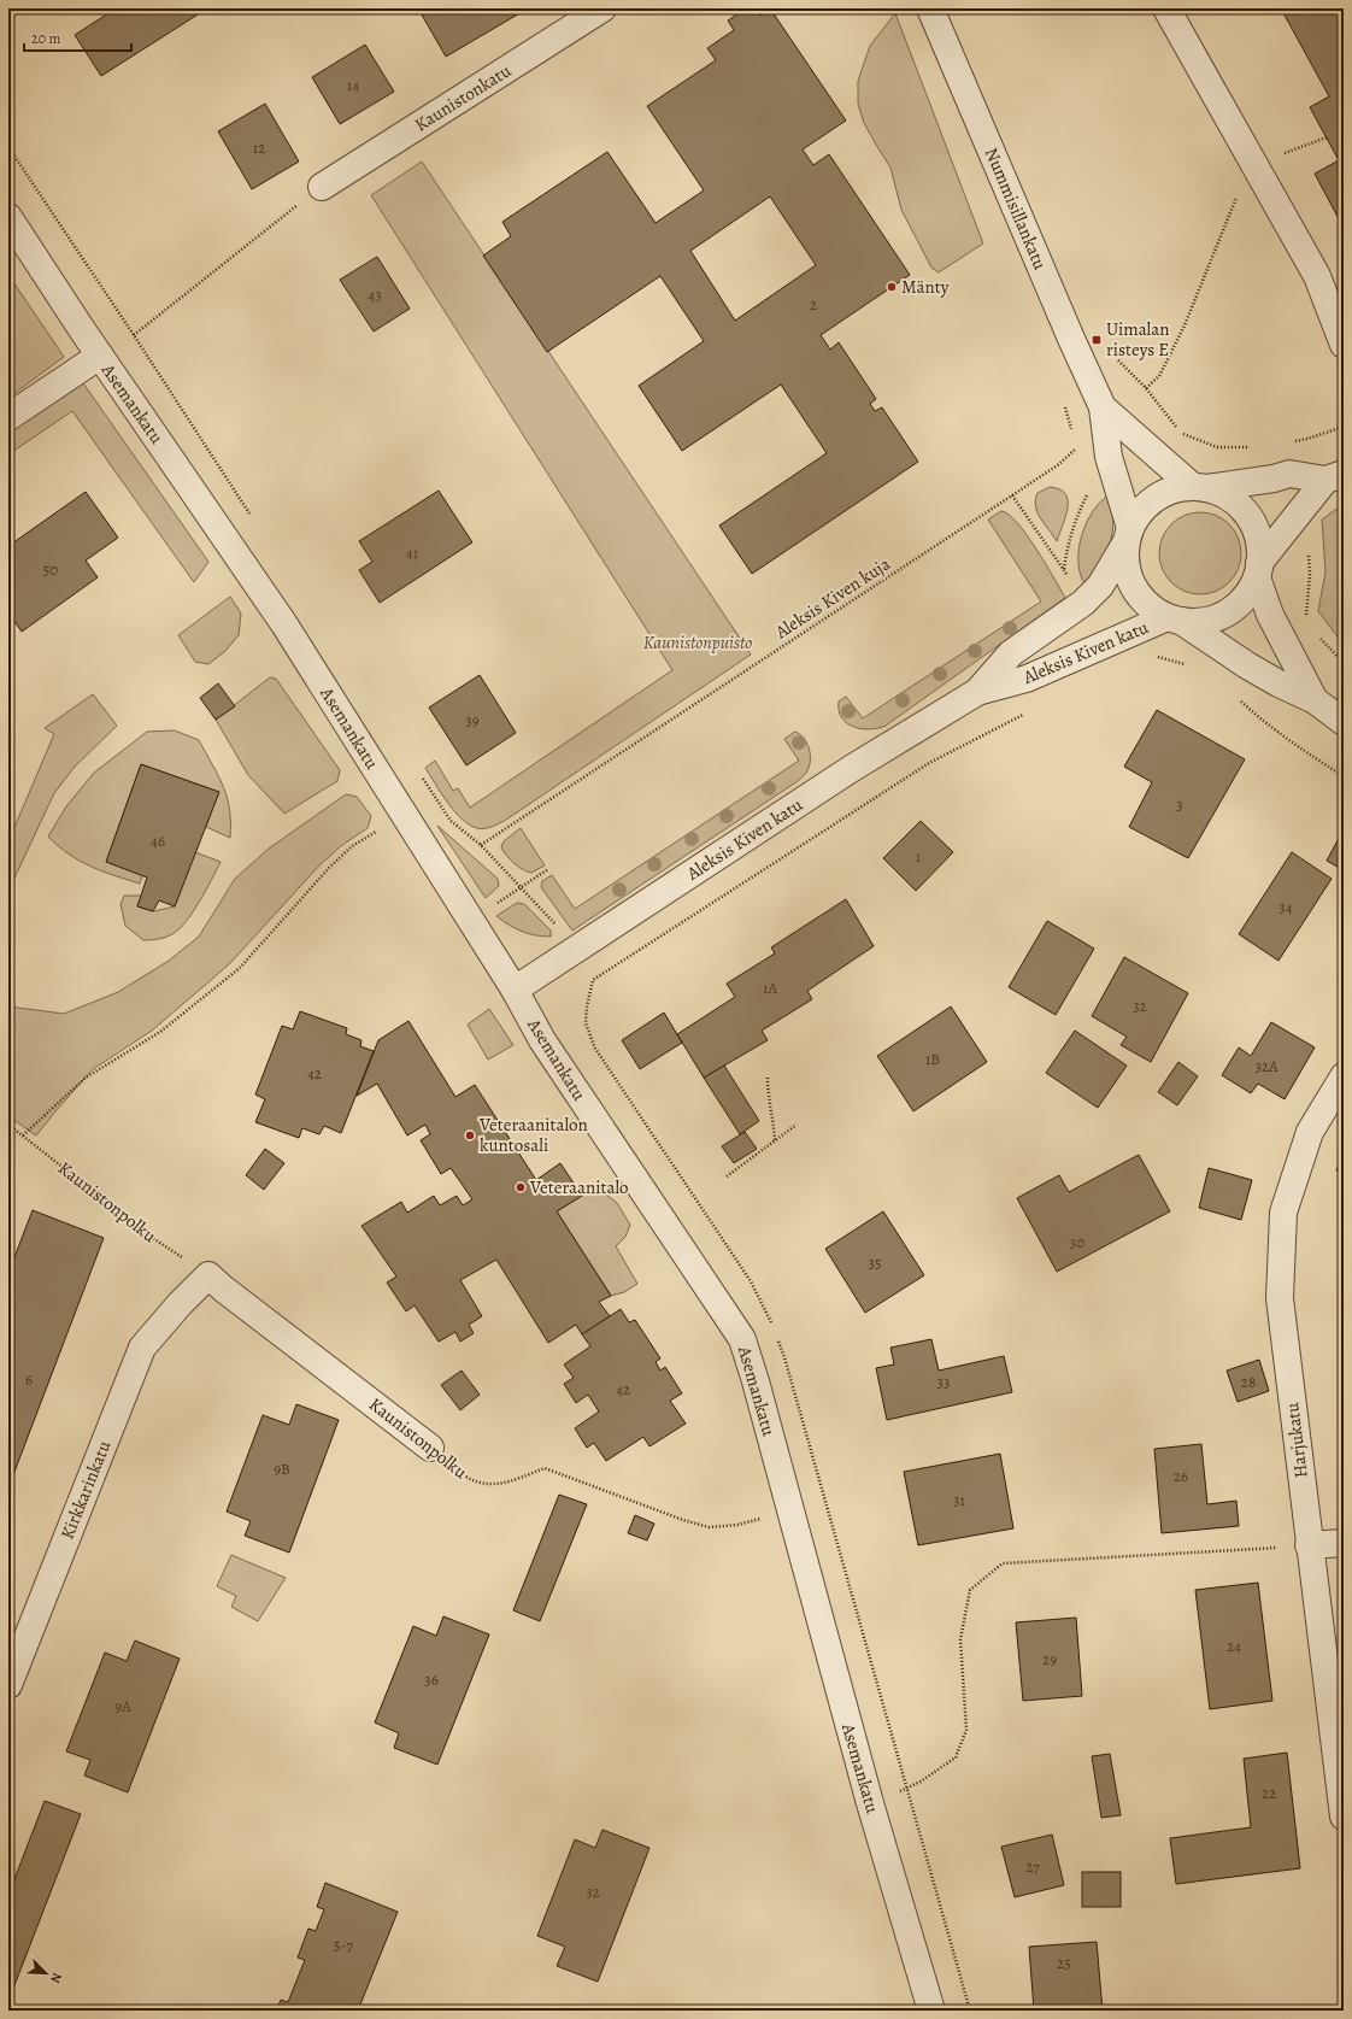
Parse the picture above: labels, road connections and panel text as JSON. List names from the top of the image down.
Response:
{
  "streets": {
    "street": [
      "Kaunistonkatu",
      "Nummisillankatu",
      "Asemankatu",
      "Aleksis Kiven katu",
      "Kaunistonpolku",
      "Harjukatu",
      "Kirkkarinkatu"
    ],
    "path": ["Aleksis Kiven kuja"]
  },
  "crossings": [
    ["Nummisillankatu", "Aleksis Kiven katu"],
    ["Asemankatu", "Aleksis Kiven katu"],
    ["Asemankatu", "Kaunistonpolku"],
    ["Kaunistonpolku", "Kirkkarinkatu"]
  ],
  "parks": ["Kaunistonpuisto"],
  "places": {
    "other": ["Mänty", "Veteraanitalon kuntosali", "Veteraanitalo"],
    "transit": ["Uimalan risteys E"]
  },
  "house_numbers": [
    "14",
    "12",
    "43",
    "2",
    "41",
    "50",
    "39",
    "3",
    "46",
    "1",
    "34",
    "1A",
    "32",
    "1B",
    "32A",
    "42",
    "30",
    "35",
    "6",
    "33",
    "28",
    "42",
    "9B",
    "26",
    "31",
    "24",
    "29",
    "36",
    "9A",
    "22",
    "27",
    "32",
    "5-7",
    "25"
  ],
  "scale_bar": "20 m",
  "north": "bottom right"
}
